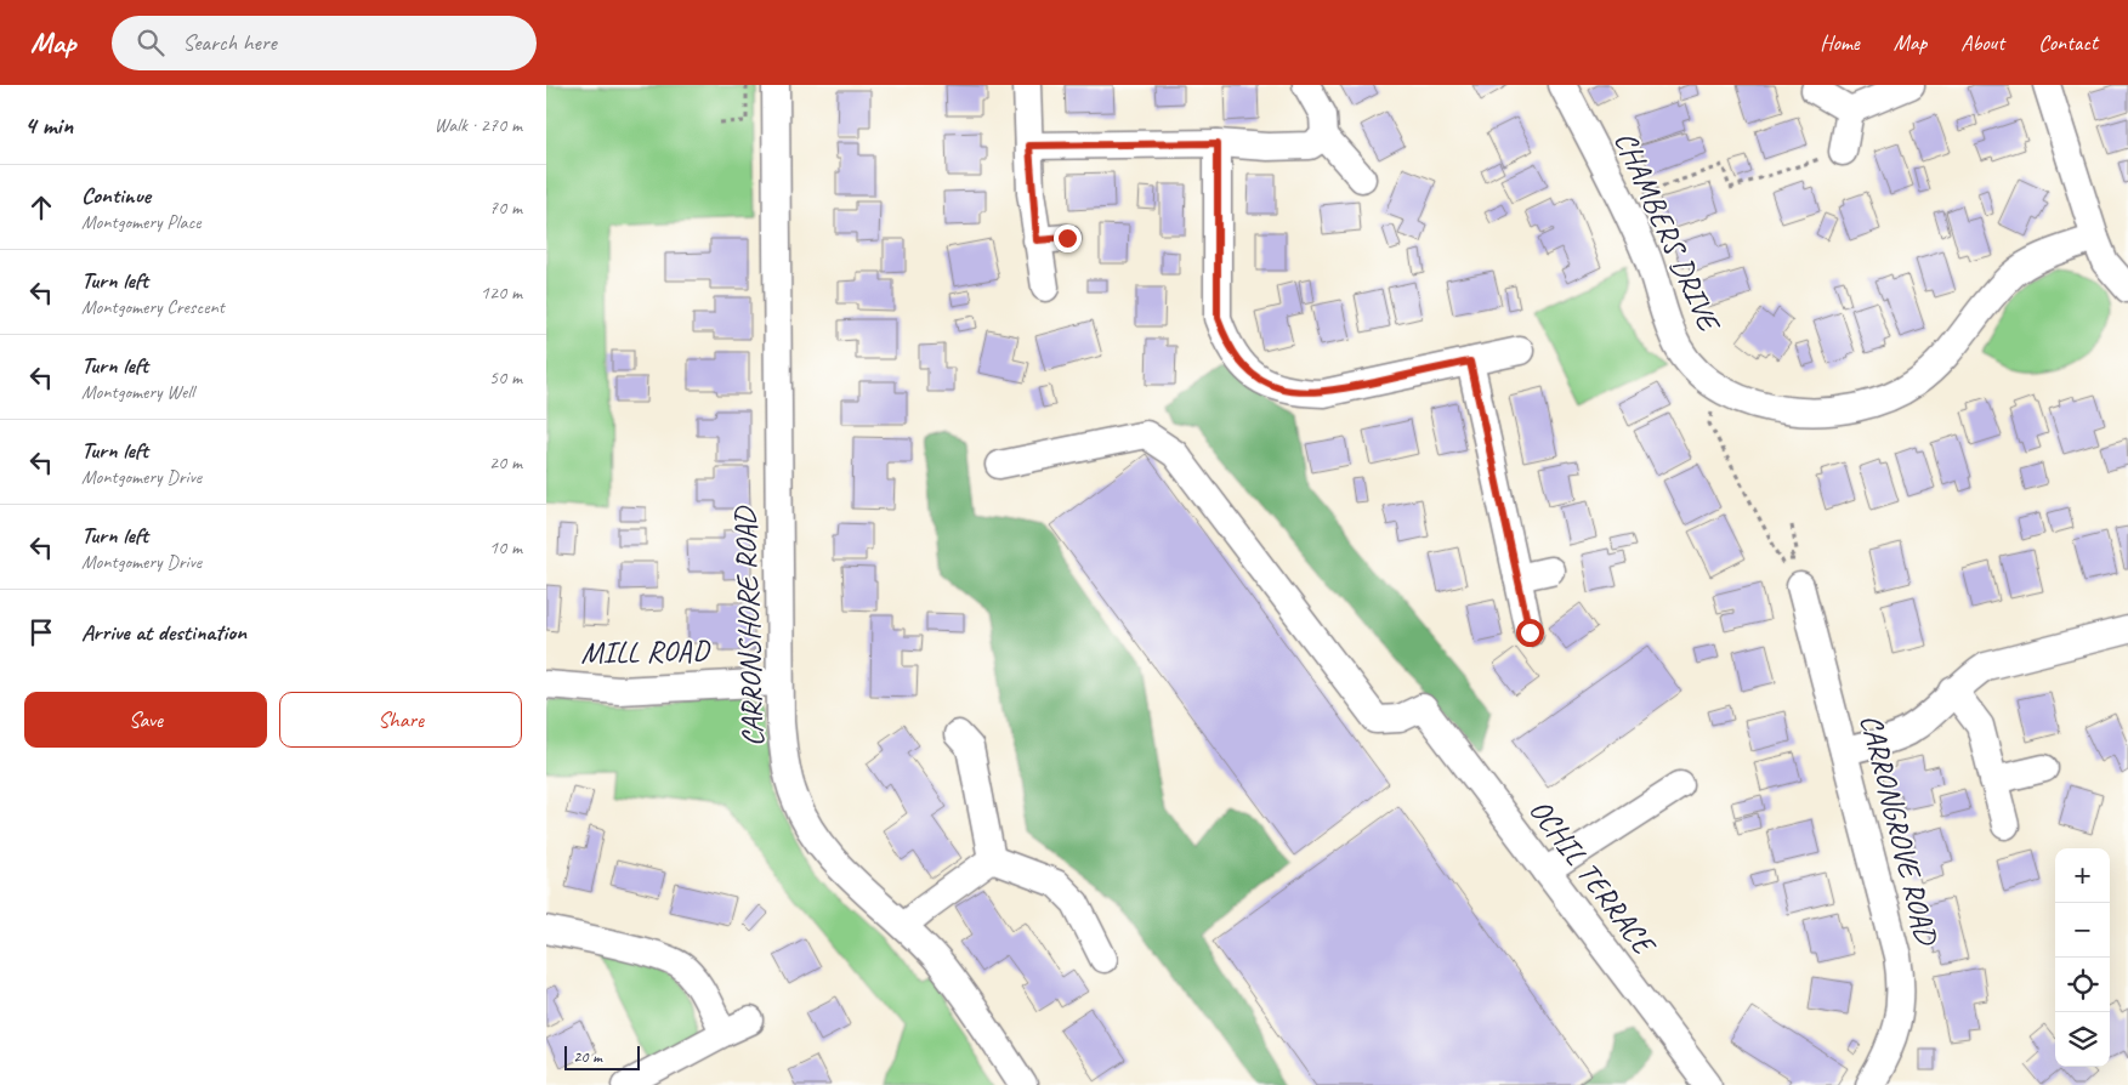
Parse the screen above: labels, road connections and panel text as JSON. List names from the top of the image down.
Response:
{
  "streets": {
    "street": [
      "CHAMBERS DRIVE",
      "CARRONSHORE ROAD",
      "MILL ROAD",
      "CARRONGROVE ROAD",
      "OCHIL TERRACE"
    ]
  },
  "crossings": [
    ["CARRONSHORE ROAD", "MILL ROAD"]
  ],
  "scale_bar": "20 m",
  "page": {
    "header": "Map",
    "search": "Search here",
    "nav": [
      "Home",
      "Map",
      "About",
      "Contact"
    ],
    "heading": ["4 min", "Walk · 270 m"],
    "list": [
      ["Continue", "Montgomery Place", "70 m"],
      ["Turn left", "Montgomery Crescent", "120 m"],
      ["Turn left", "Montgomery Well", "50 m"],
      ["Turn left", "Montgomery Drive", "20 m"],
      ["Turn left", "Montgomery Drive", "10 m"],
      "Arrive at destination"
    ],
    "buttons": ["Save", "Share"],
    "map_buttons": ["+", "−"],
    "scale": "20 m"
  }
}
